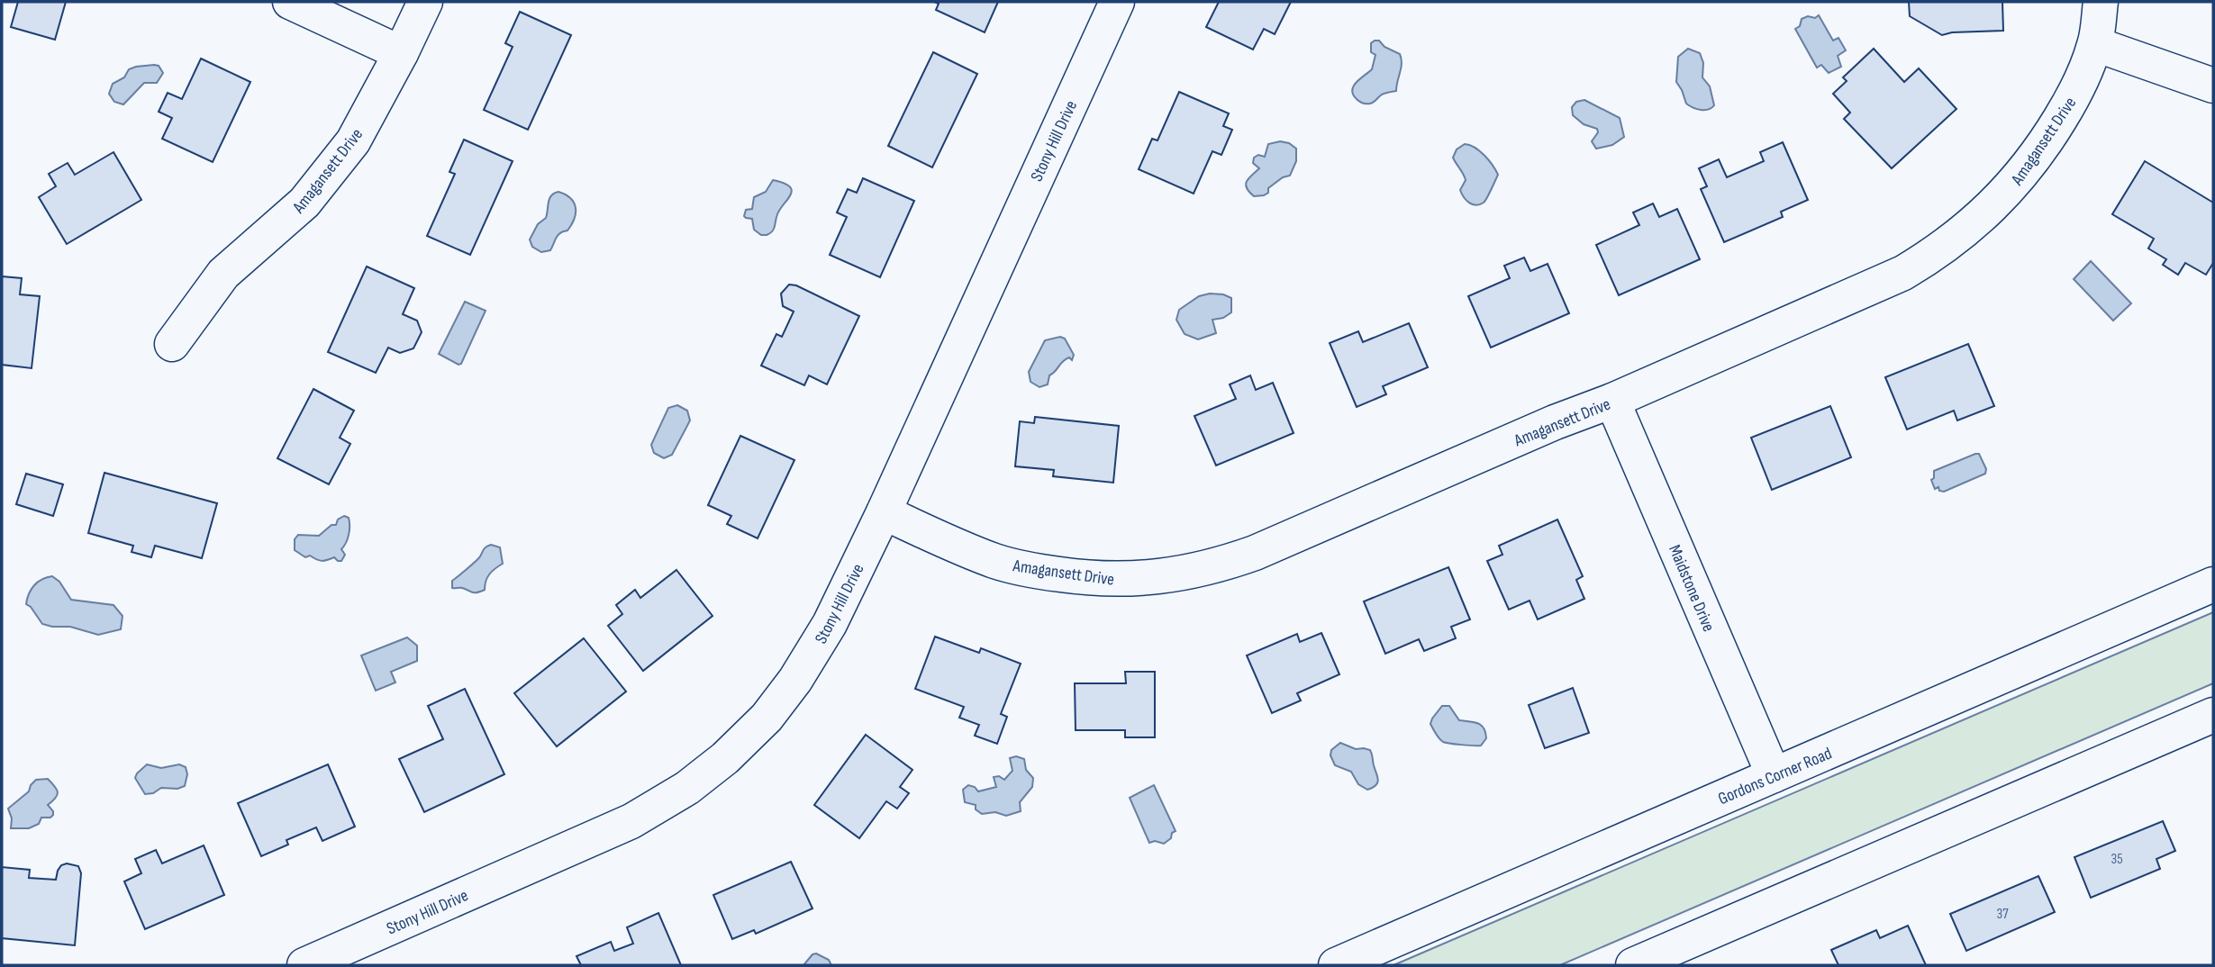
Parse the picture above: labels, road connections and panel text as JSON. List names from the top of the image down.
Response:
{
  "streets": {
    "street": [
      "Stony Hill Drive",
      "Amagansett Drive",
      "Maidstone Drive",
      "Gordons Corner Road"
    ]
  },
  "crossings": [
    ["Stony Hill Drive", "Amagansett Drive"],
    ["Amagansett Drive", "Maidstone Drive"],
    ["Maidstone Drive", "Gordons Corner Road"]
  ],
  "house_numbers": ["35", "37"]
}
